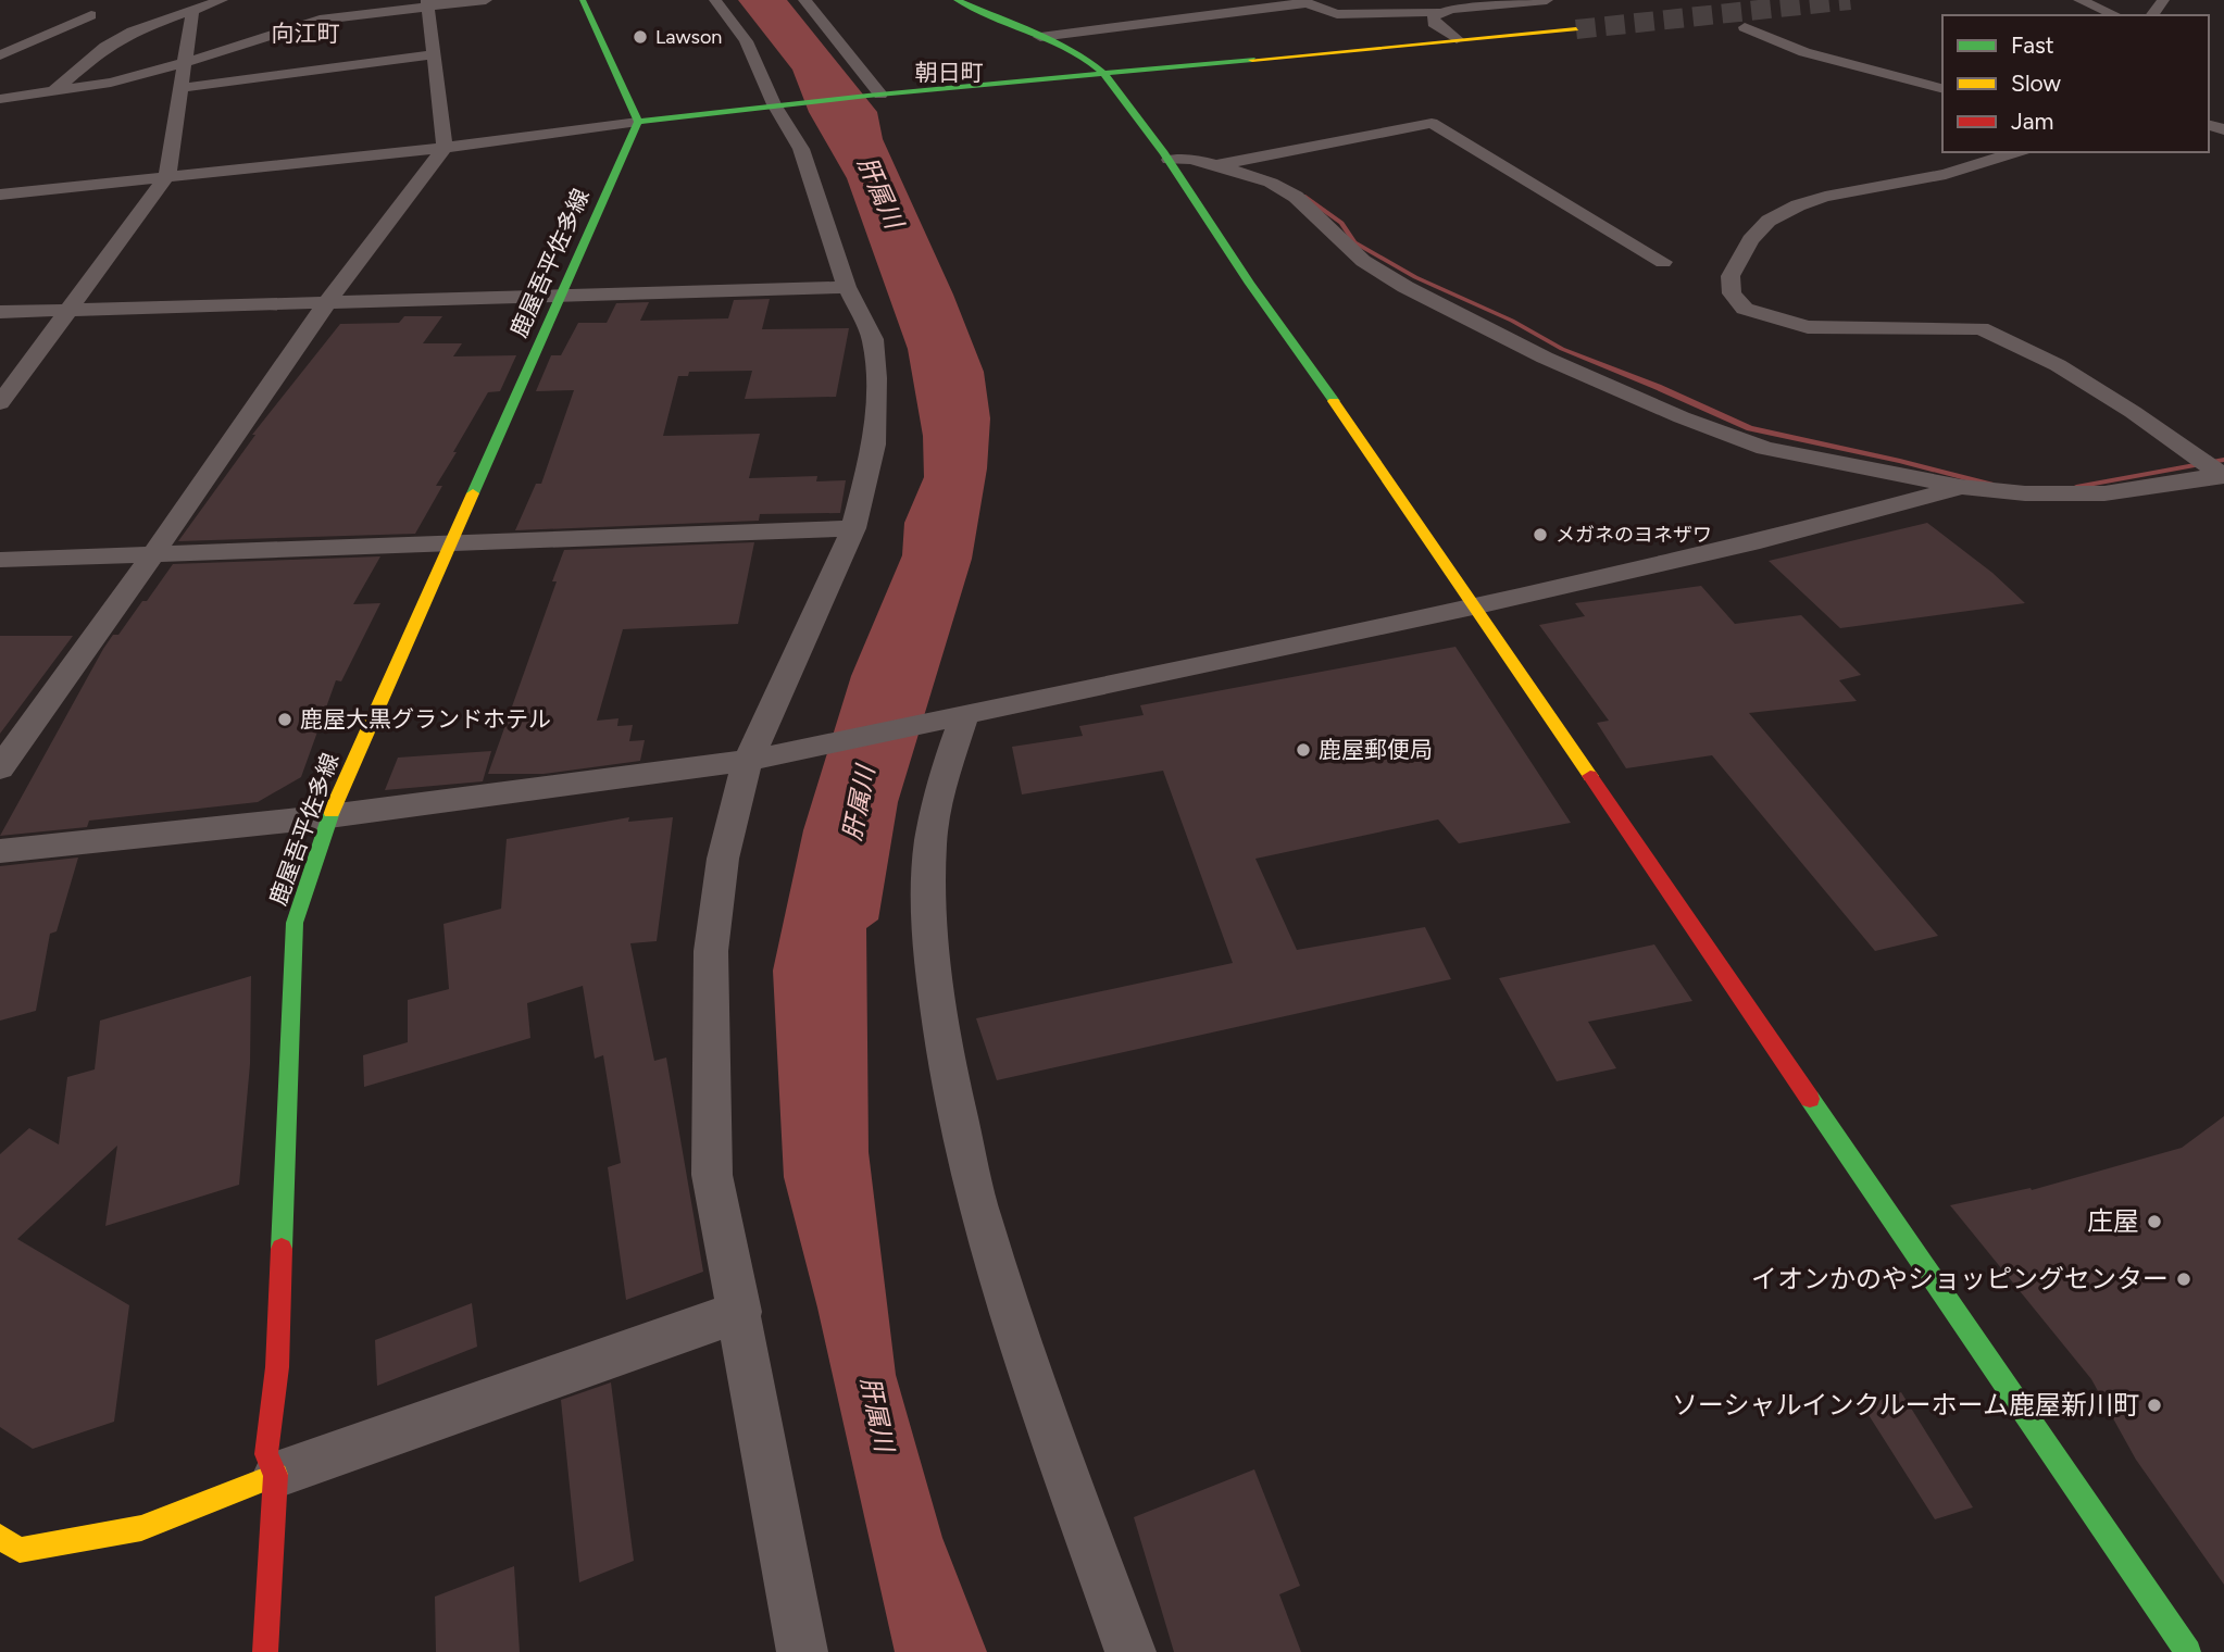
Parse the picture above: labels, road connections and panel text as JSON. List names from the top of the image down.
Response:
{
  "streets": {
    "street": ["鹿屋吾平佐多線"]
  },
  "districts": ["向江町", "朝日町"],
  "water": ["肝属川"],
  "places": [
    "Lawson",
    "メガネのヨネザワ",
    "鹿屋大黒グランドホテル",
    "鹿屋郵便局",
    "庄屋",
    "イオンかのやショッピングセンター",
    "ソーシャルインクルーホーム鹿屋新川町"
  ],
  "legend": ["Fast", "Slow", "Jam"]
}
